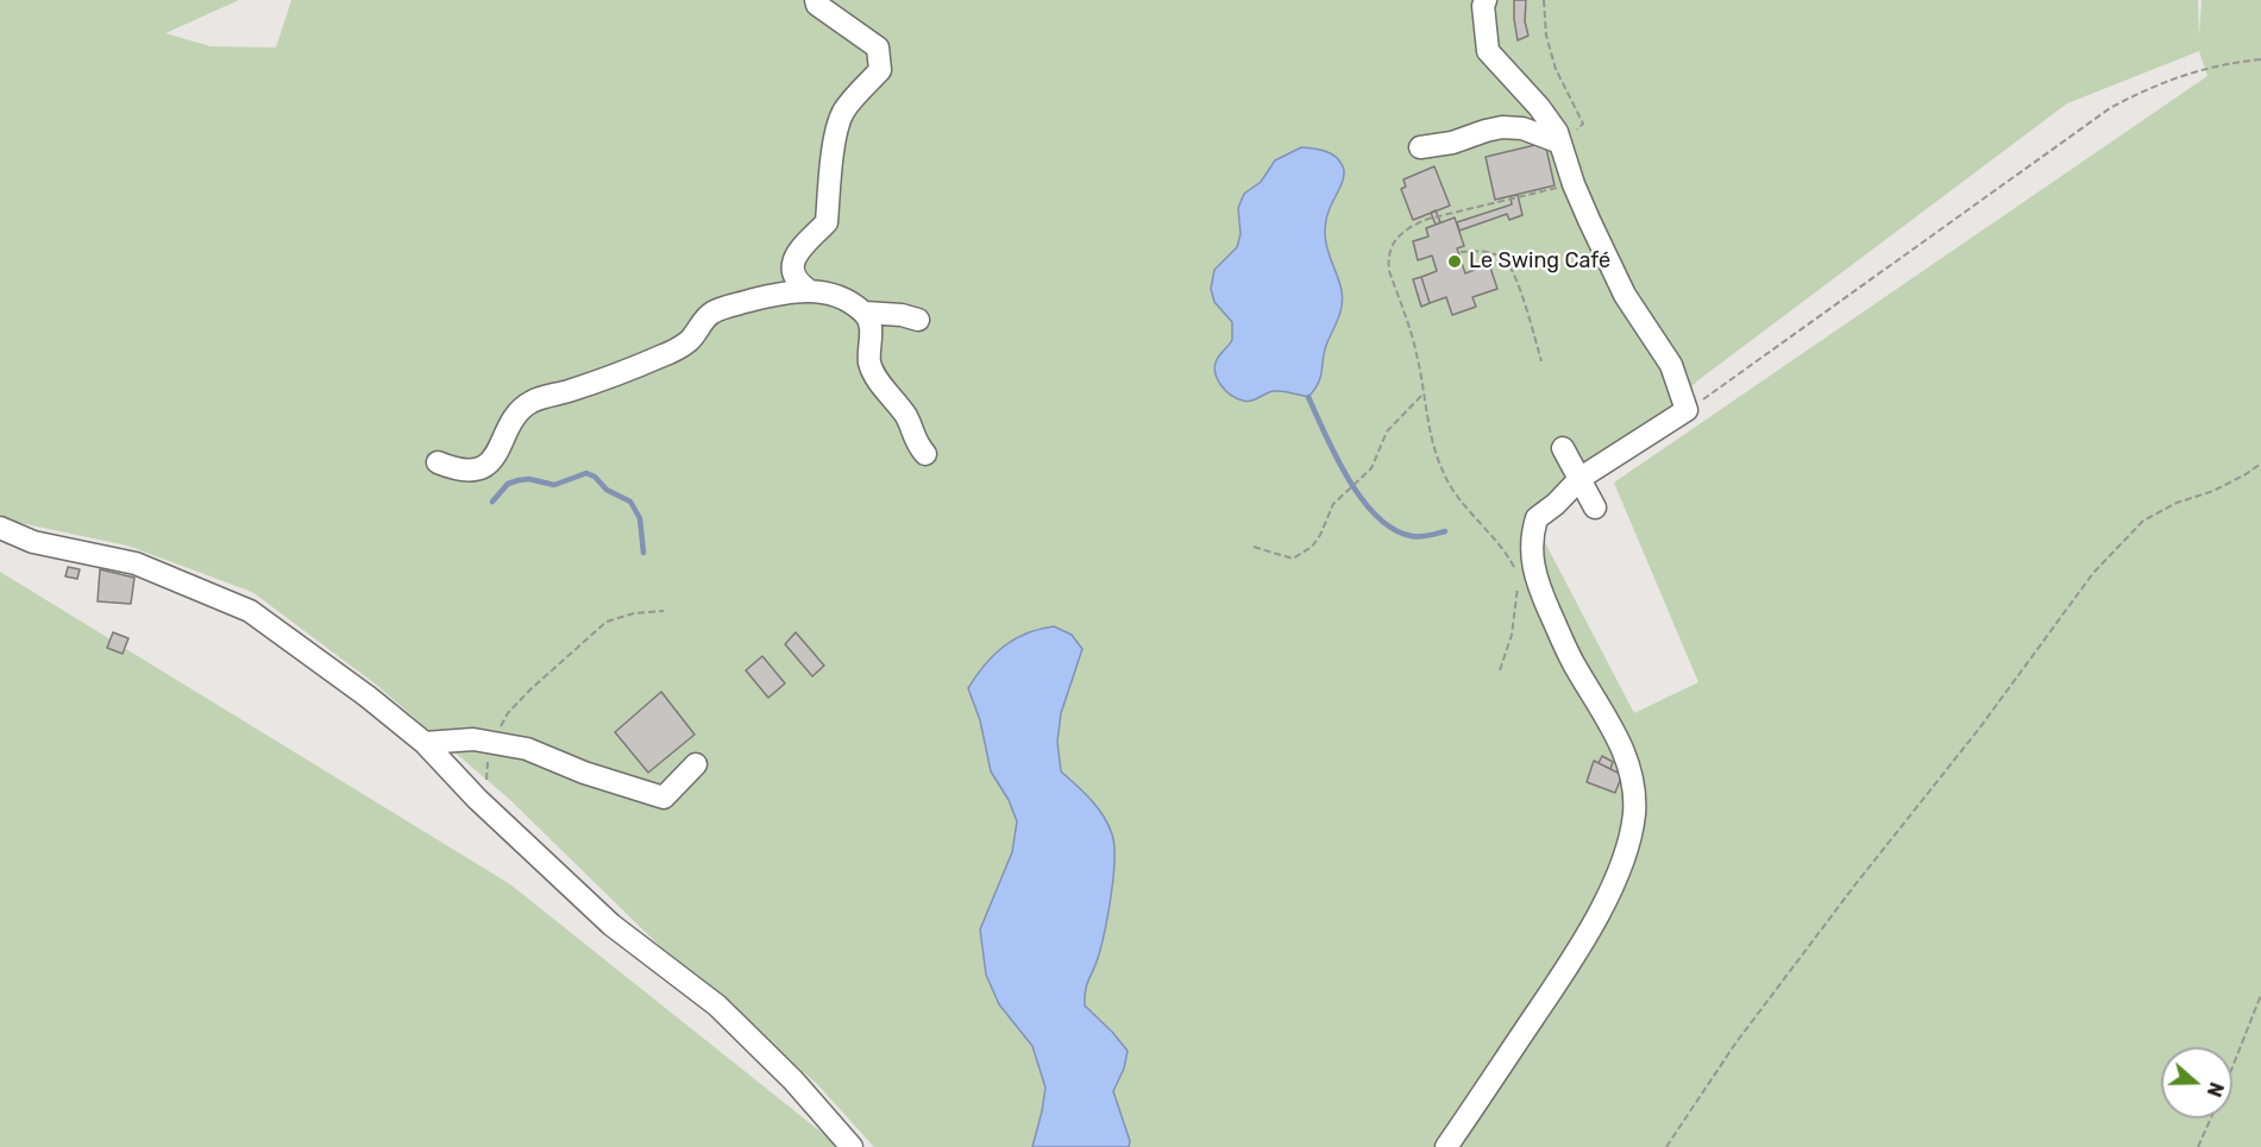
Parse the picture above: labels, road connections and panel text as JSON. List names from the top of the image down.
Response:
{
  "places": ["Le Swing Café"],
  "north": "right"
}
